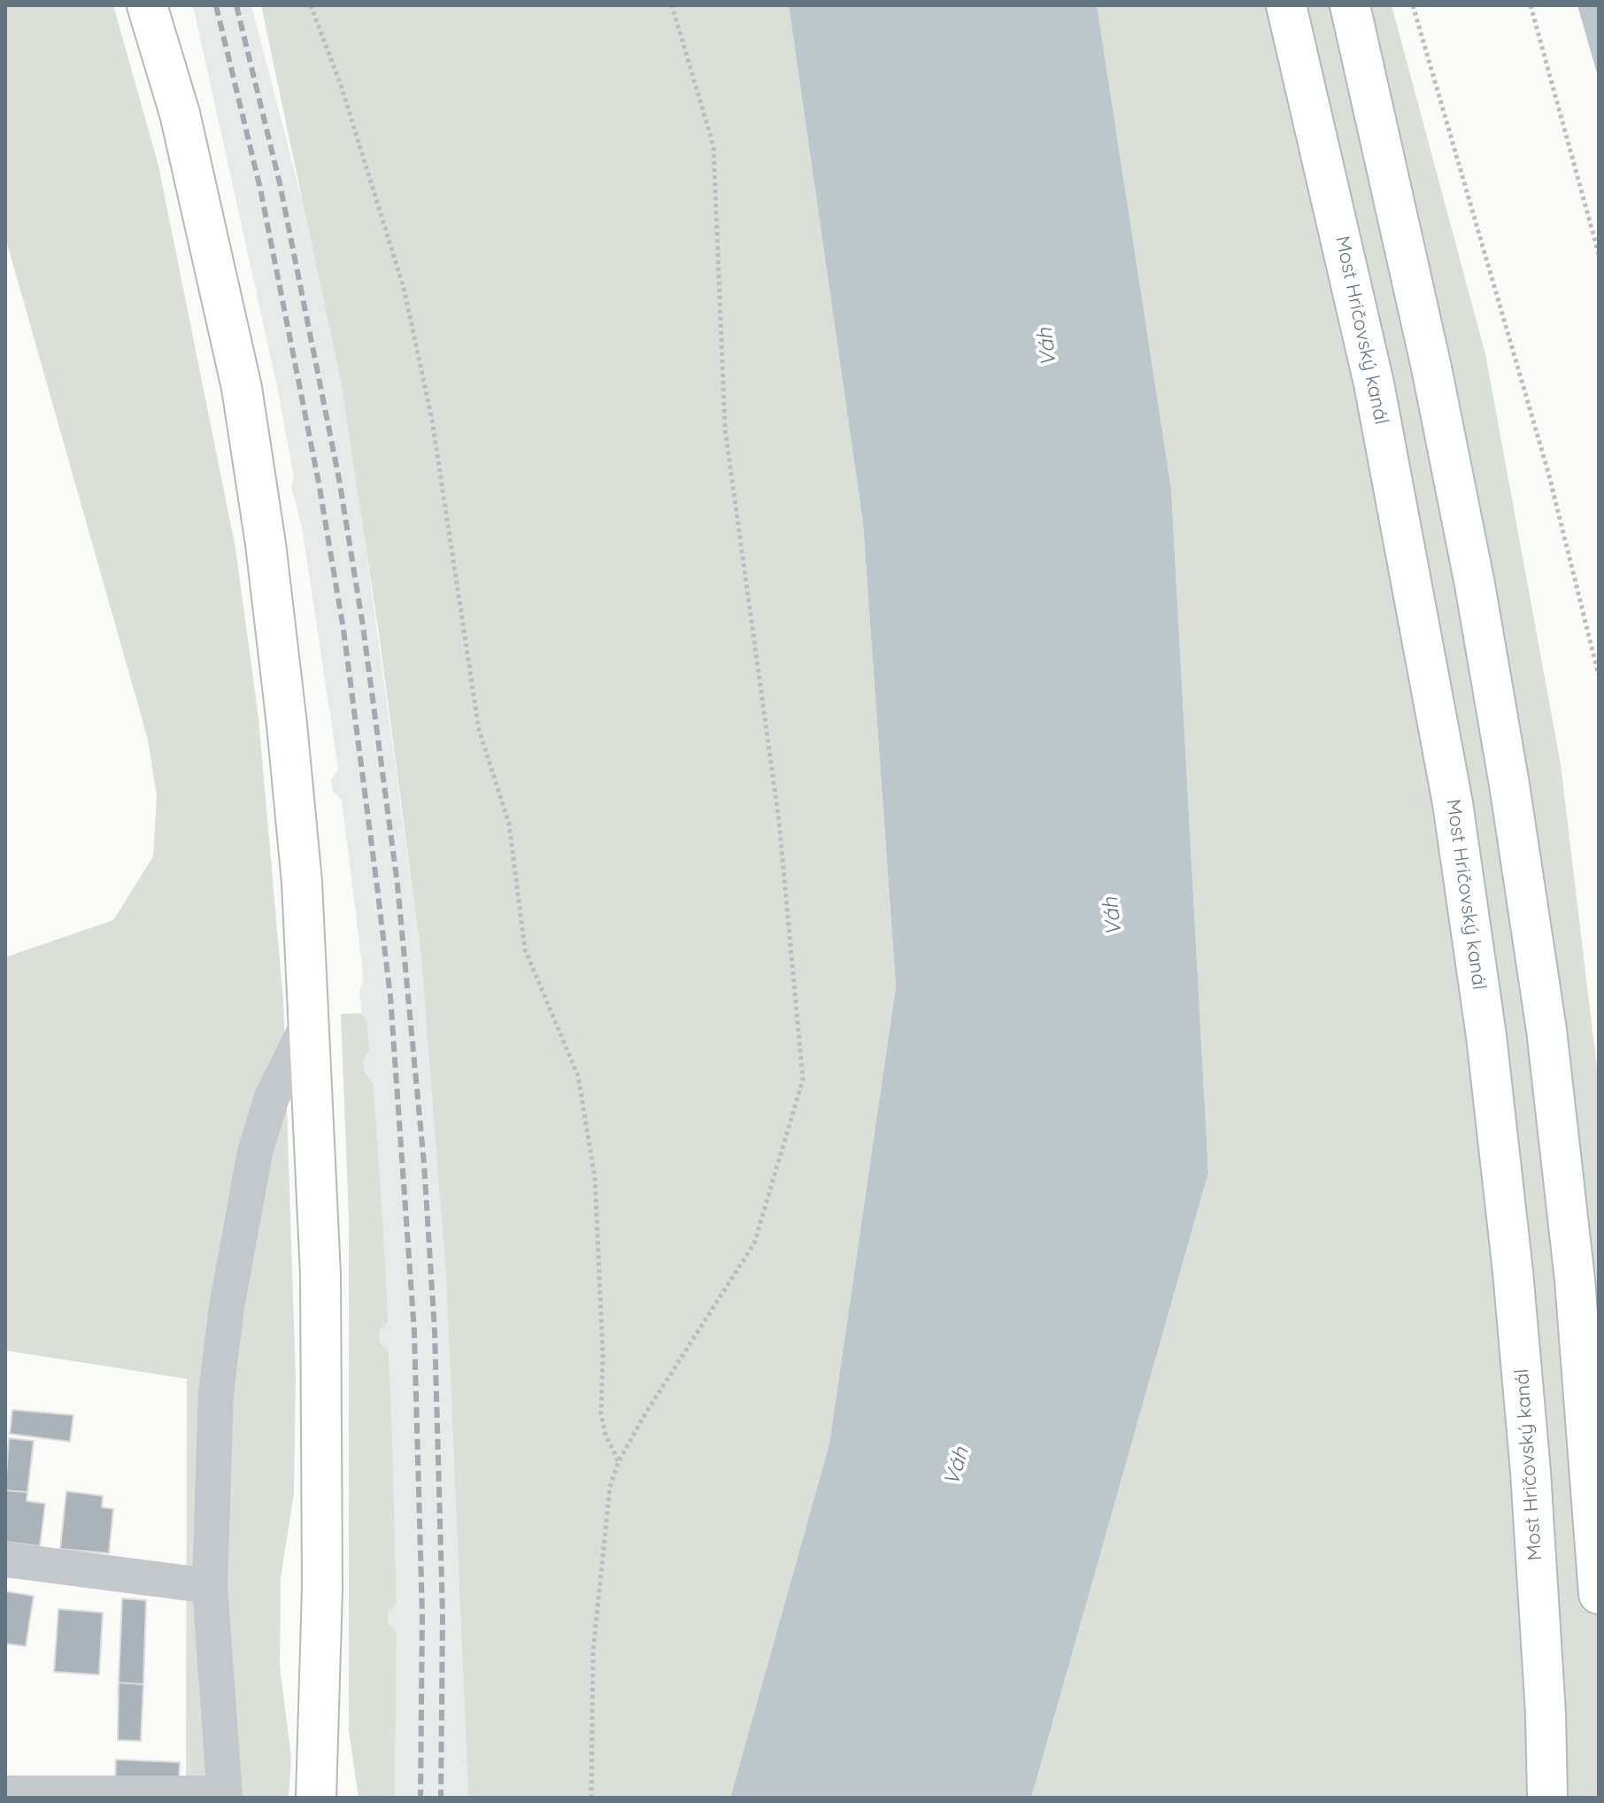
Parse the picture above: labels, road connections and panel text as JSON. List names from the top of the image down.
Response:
{
  "streets": {
    "main road": ["Most Hričovský kanál"]
  },
  "water": ["Váh"]
}
